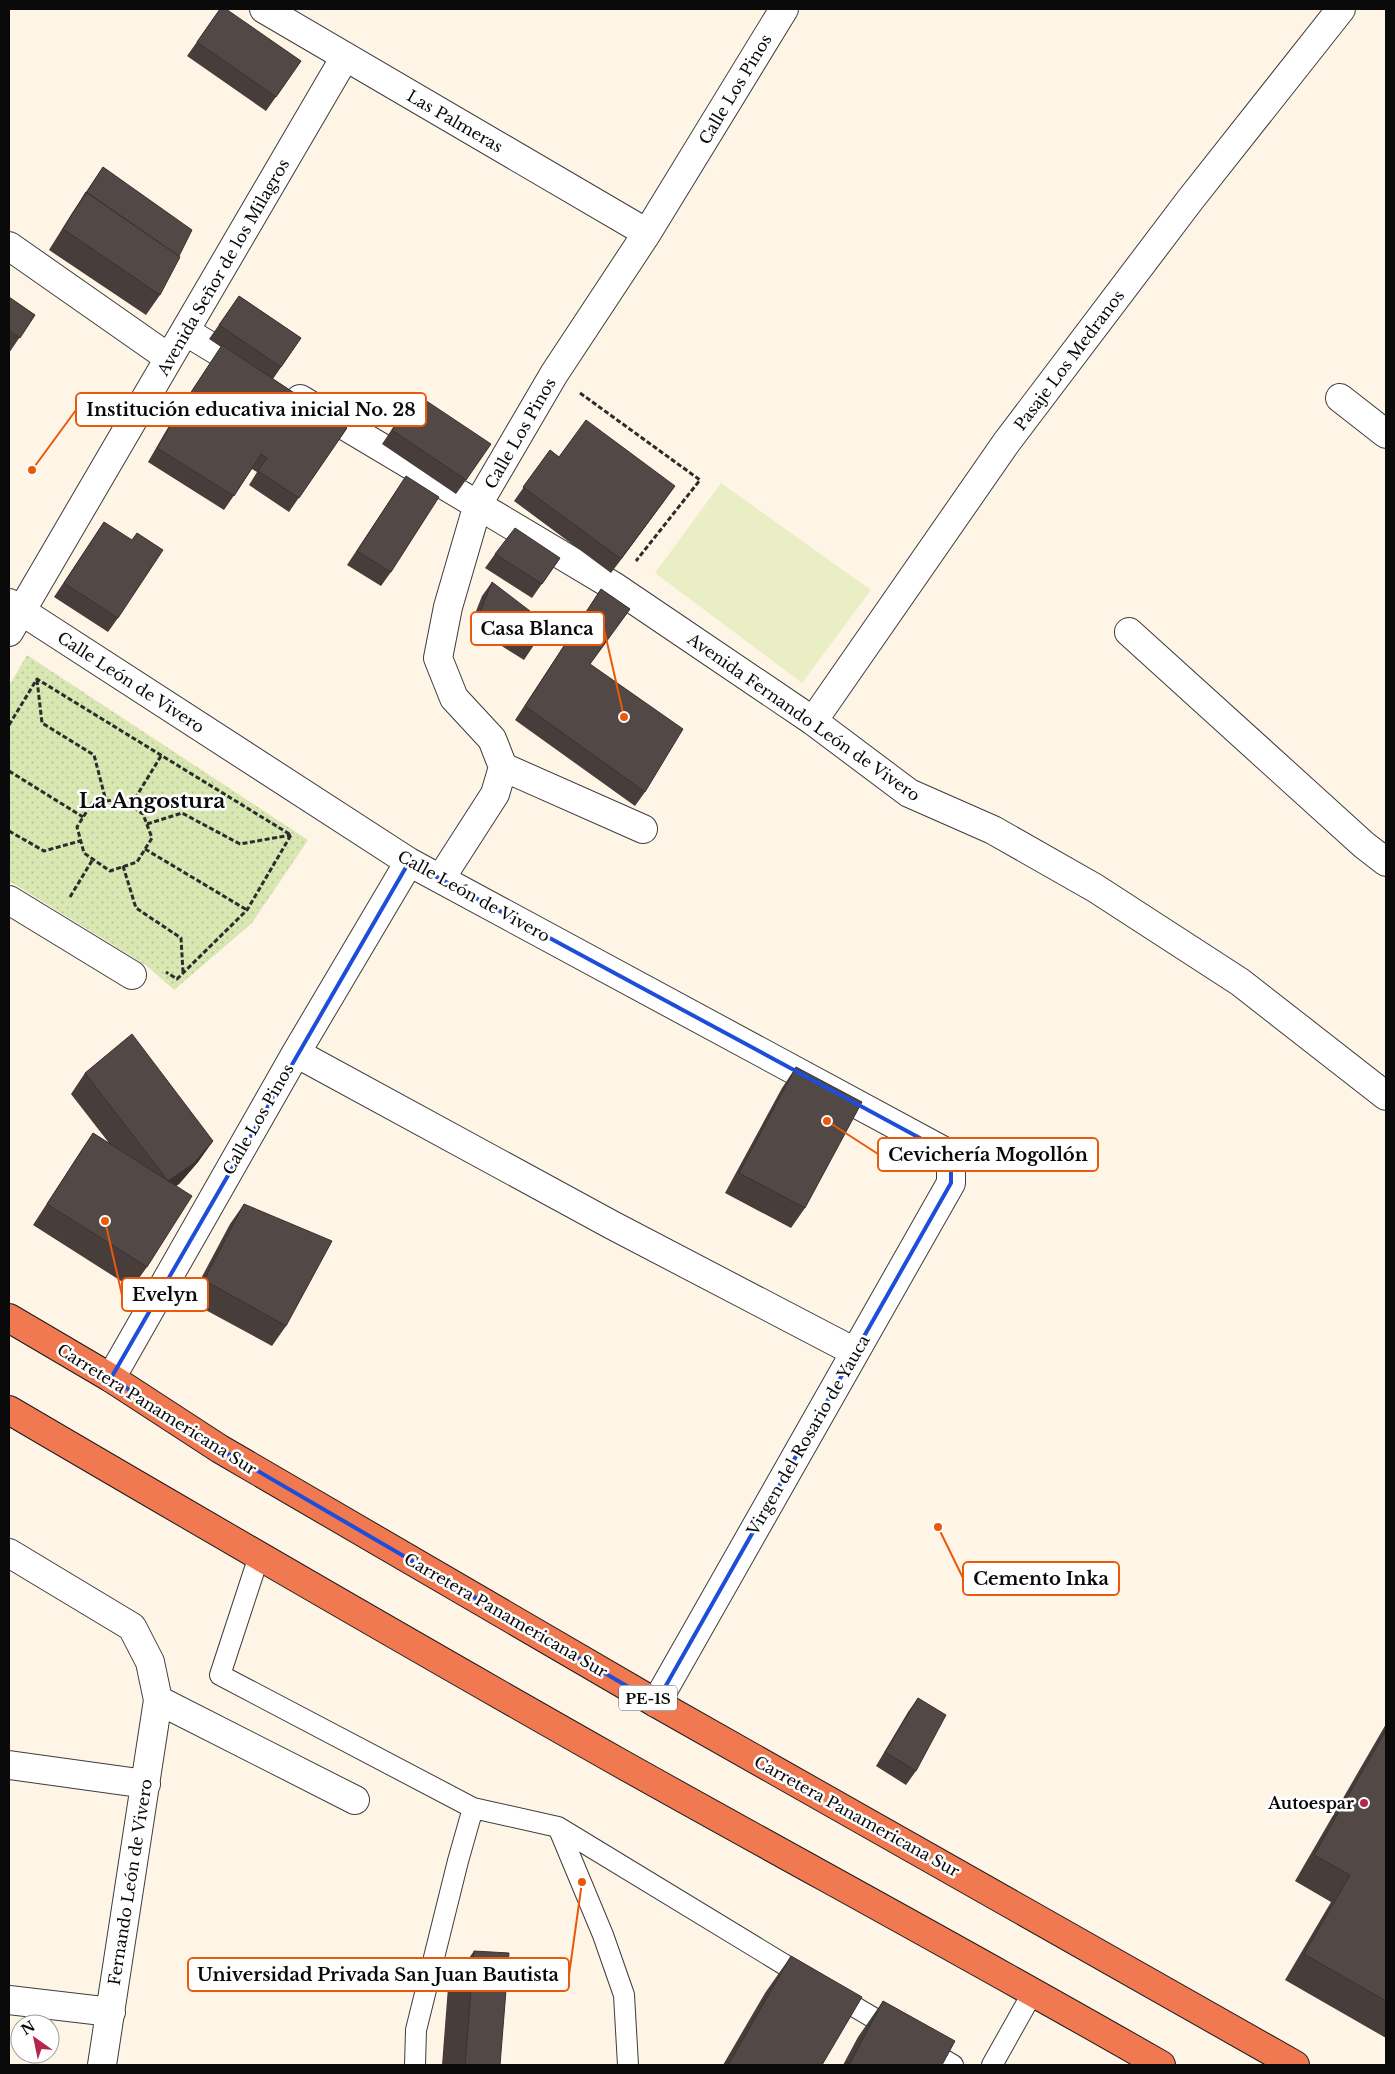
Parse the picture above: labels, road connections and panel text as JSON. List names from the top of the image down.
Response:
{
  "streets": {
    "highway": ["Carretera Panamericana Sur", "PE-1S"],
    "street": [
      "Calle Los Pinos",
      "Las Palmeras",
      "Avenida Señor de los Milagros",
      "Pasaje Los Medranos",
      "Calle León de Vivero",
      "Avenida Fernando León de Vivero",
      "Virgen del Rosario de Yauca",
      "Fernando León de Vivero"
    ]
  },
  "crossings": [
    ["Calle Los Pinos", "Las Palmeras"],
    ["Calle Los Pinos", "Calle León de Vivero"],
    ["Calle Los Pinos", "Avenida Fernando León de Vivero"],
    ["Calle Los Pinos", "Carretera Panamericana Sur"],
    ["Las Palmeras", "Avenida Señor de los Milagros"],
    ["Avenida Señor de los Milagros", "Calle León de Vivero"],
    ["Avenida Señor de los Milagros", "Avenida Fernando León de Vivero"],
    ["Pasaje Los Medranos", "Avenida Fernando León de Vivero"],
    ["Calle León de Vivero", "Virgen del Rosario de Yauca"],
    ["Carretera Panamericana Sur", "Virgen del Rosario de Yauca"]
  ],
  "districts": ["La Angostura"],
  "places": [
    "Institución educativa inicial No. 28",
    "Casa Blanca",
    "Cevichería Mogollón",
    "Evelyn",
    "Cemento Inka",
    "Autoespar",
    "Universidad Privada San Juan Bautista"
  ],
  "north": "top left"
}
